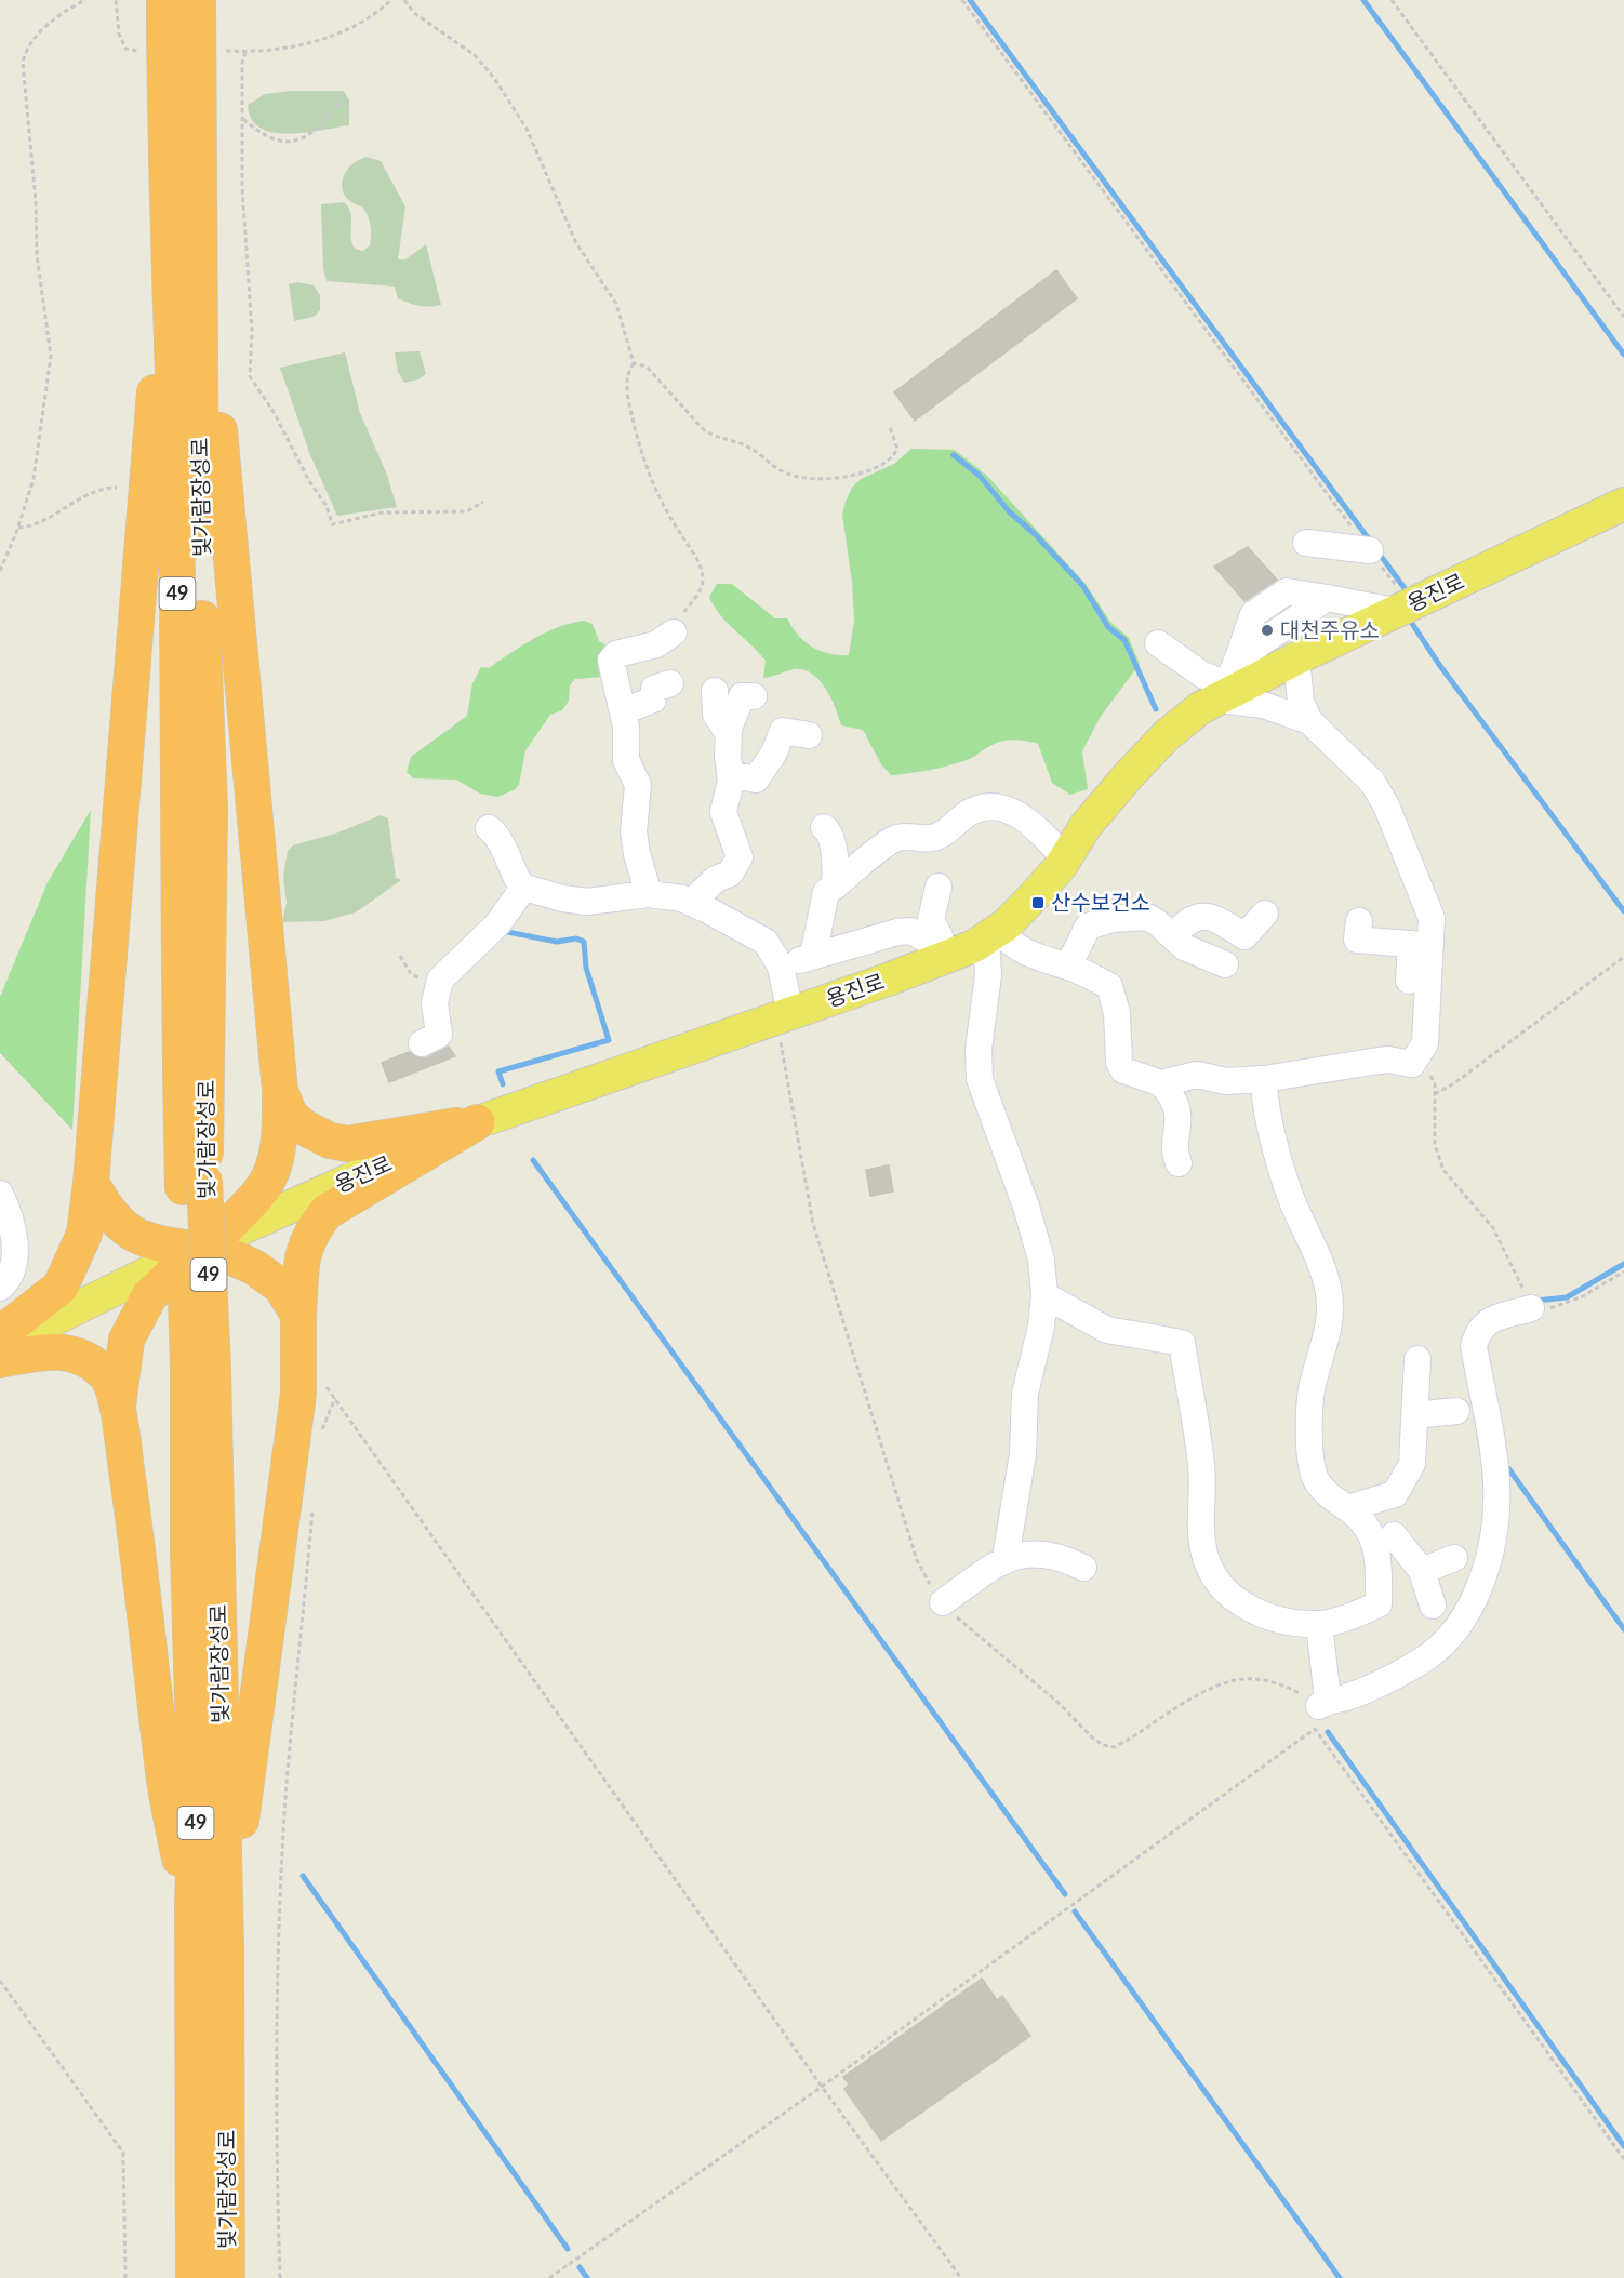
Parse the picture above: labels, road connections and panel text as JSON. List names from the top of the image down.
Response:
{
  "streets": {
    "highway": ["빛가람장성로", "49"],
    "main road": ["용진로"]
  },
  "places": {
    "other": ["대천주유소"],
    "transit": ["산수보건소"]
  }
}
